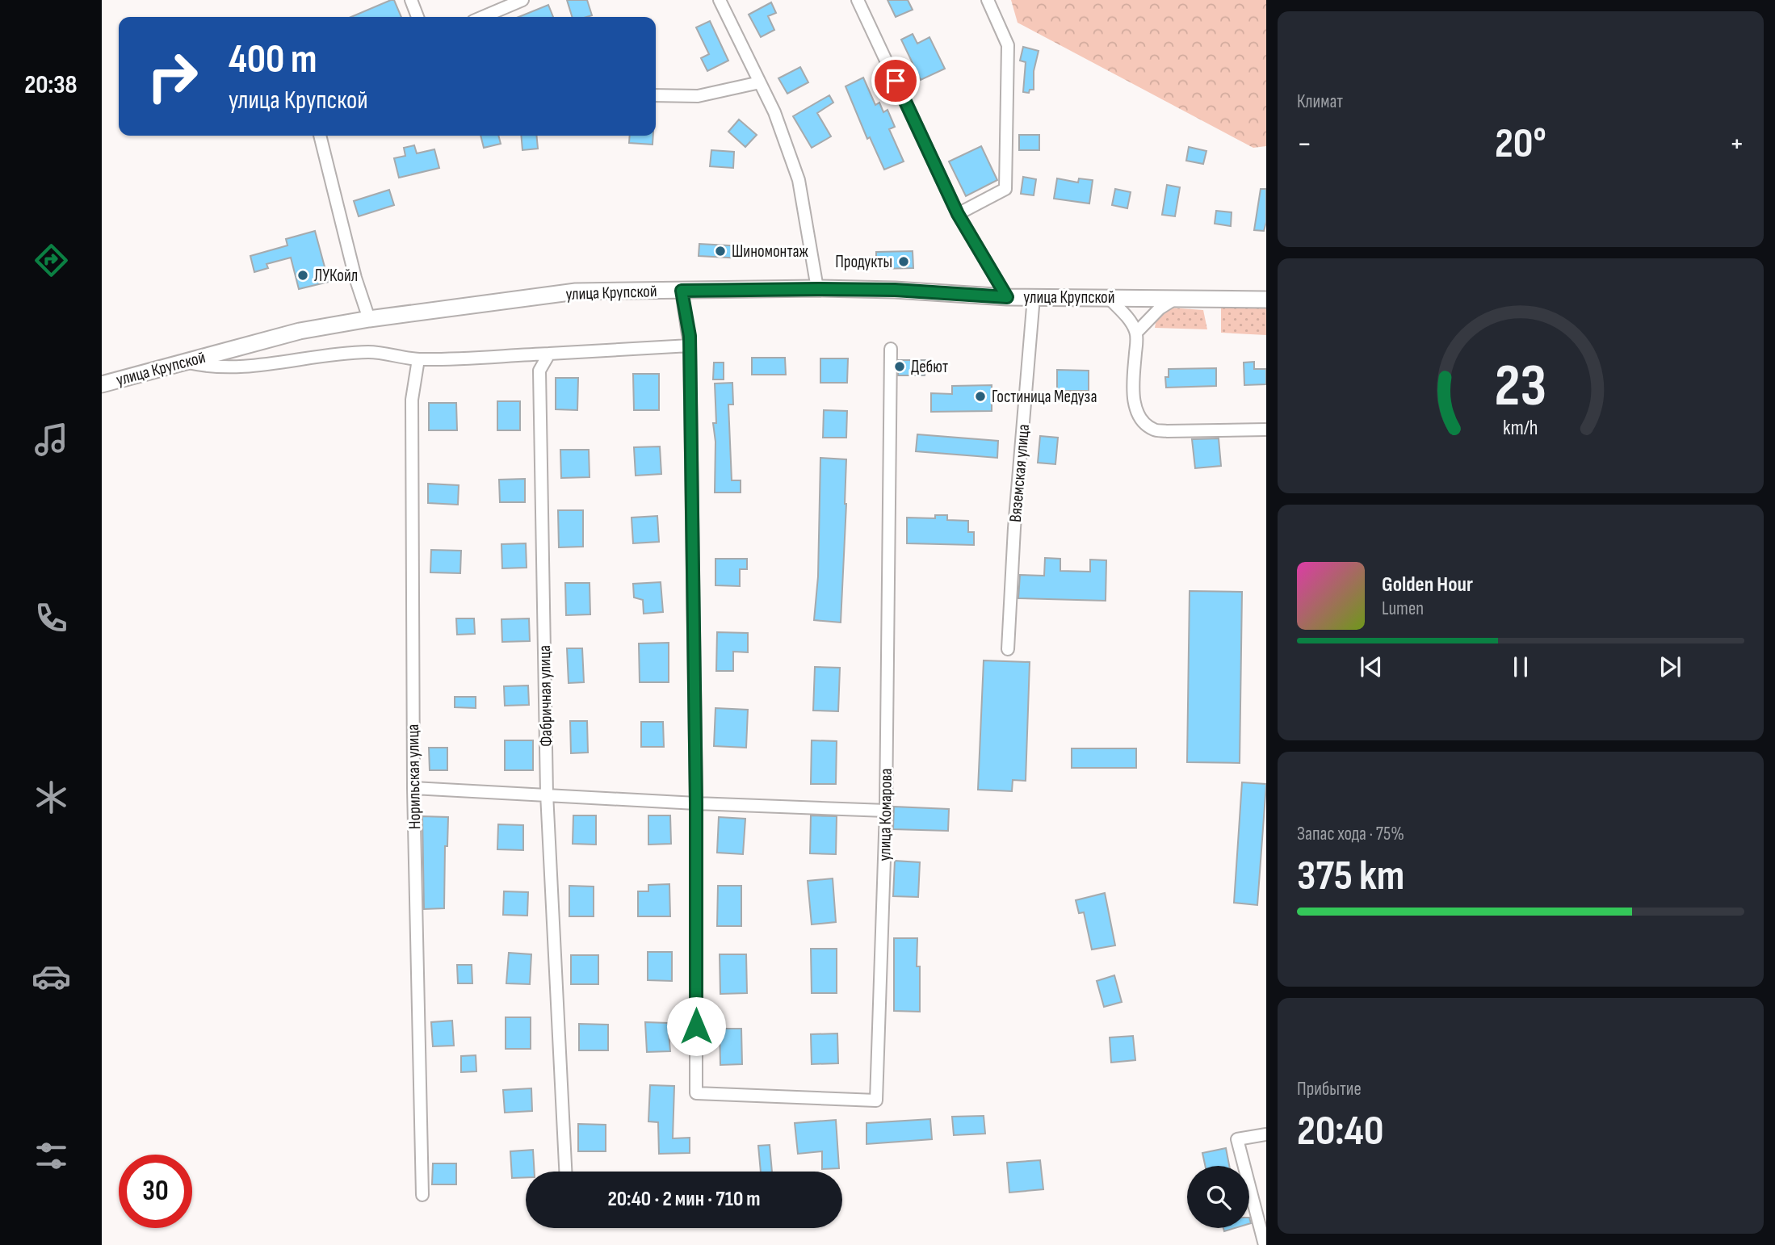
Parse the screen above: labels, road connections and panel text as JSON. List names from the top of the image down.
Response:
{
  "streets": {
    "main road": ["улица Крупской"],
    "street": [
      "Вяземская улица",
      "Фабричная улица",
      "Норильская улица",
      "улица Комарова"
    ]
  },
  "crossings": [
    ["улица Крупской", "Вяземская улица"]
  ],
  "places": [
    "Шиномонтаж",
    "Продукты",
    "ЛУКойл",
    "Дебют",
    "Гостиница Медуза"
  ],
  "page": {
    "tabs": "20:38",
    "tile": [
      "Климат",
      ["Запас хода · 75%", "375 km"],
      ["Прибытие", "20:40"]
    ],
    "turn": ["400 m", "улица Крупской"],
    "heat": ["−", "20°", "+"],
    "song": ["Golden Hour", "Lumen"],
    "limit": "30",
    "trip": "20:40 · 2 мин · 710 m",
    "gauge": ["23", "km/h"]
  }
}
